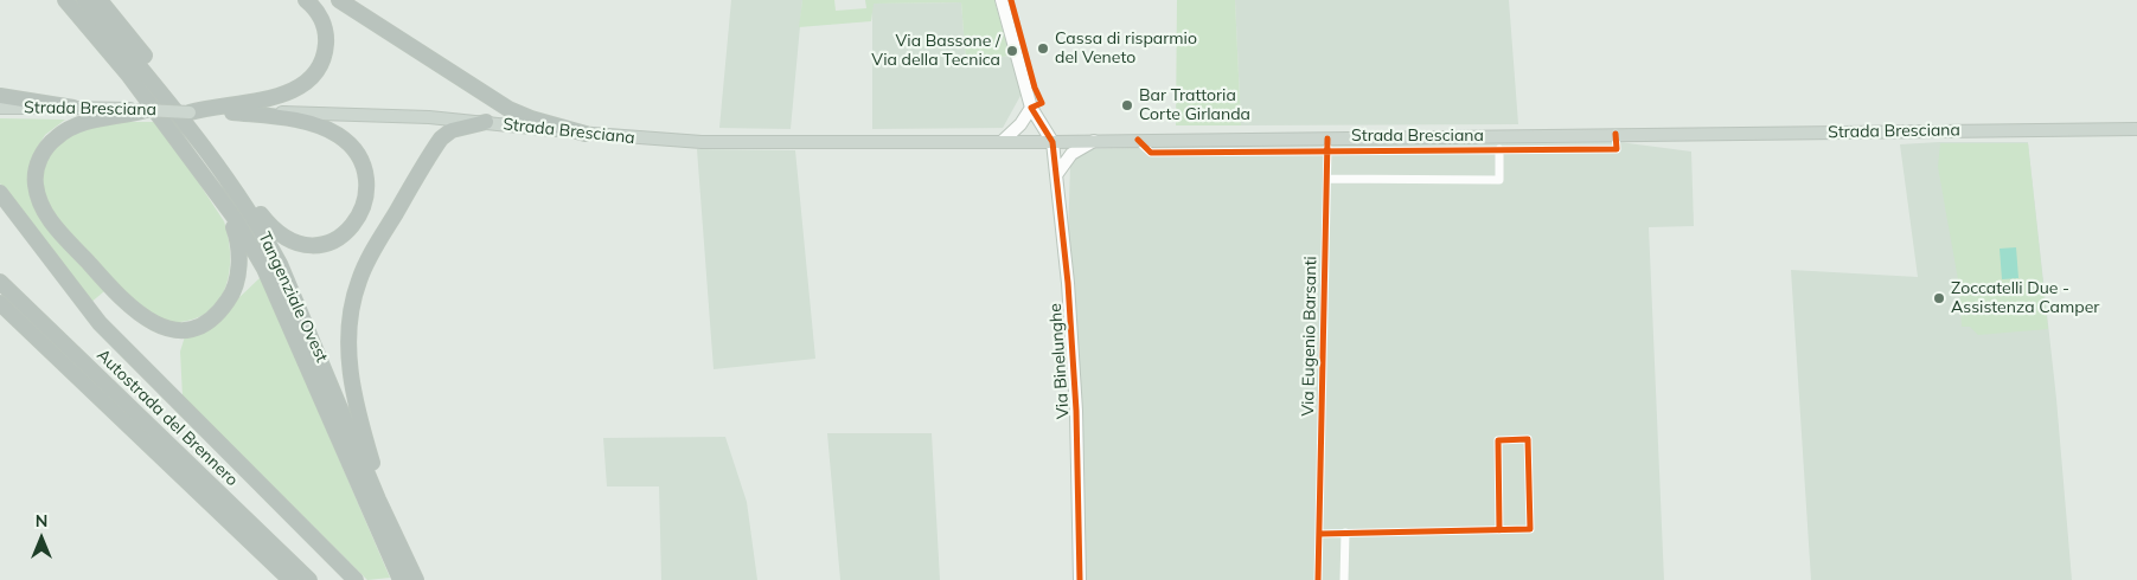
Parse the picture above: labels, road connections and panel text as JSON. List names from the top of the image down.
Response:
{
  "streets": {
    "highway": ["Tangenziale Ovest", "Autostrada del Brennero"],
    "main road": ["Strada Bresciana"],
    "street": ["Via Eugenio Barsanti", "Via Binelunghe"]
  },
  "crossings": [
    ["Strada Bresciana", "Via Eugenio Barsanti"],
    ["Strada Bresciana", "Via Binelunghe"]
  ],
  "places": [
    "Cassa di risparmio del Veneto",
    "Via Bassone / Via della Tecnica",
    "Bar Trattoria Corte Girlanda",
    "Zoccatelli Due - Assistenza Camper"
  ],
  "north": "top"
}
